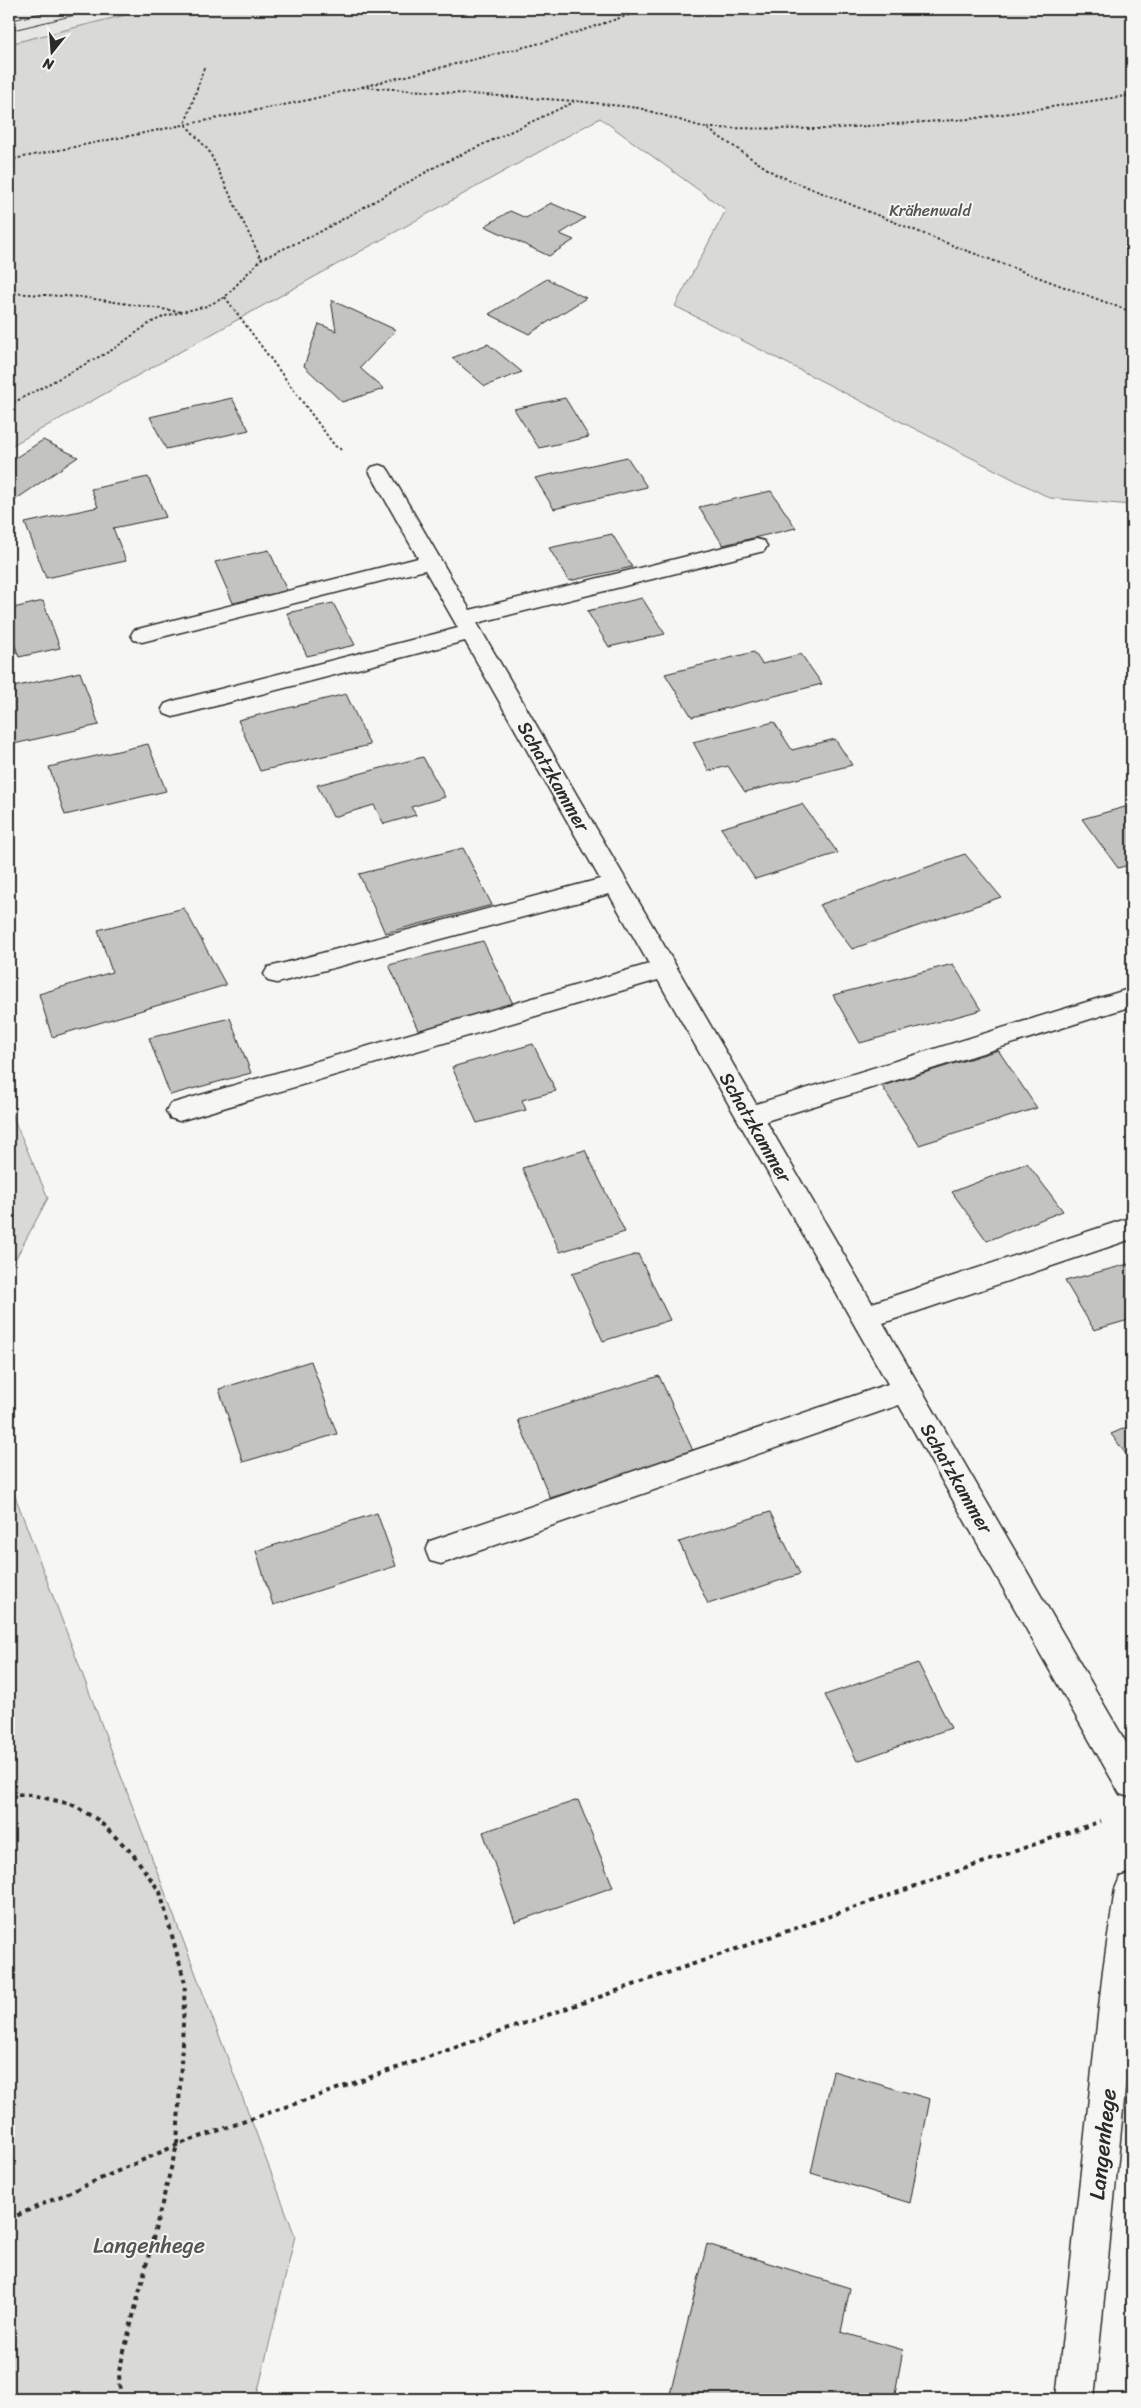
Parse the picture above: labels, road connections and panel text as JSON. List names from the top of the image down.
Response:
{
  "streets": {
    "street": ["Schatzkammer", "Langenhege"]
  },
  "parks": ["Krähenwald", "Langenhege"],
  "north": "bottom"
}
